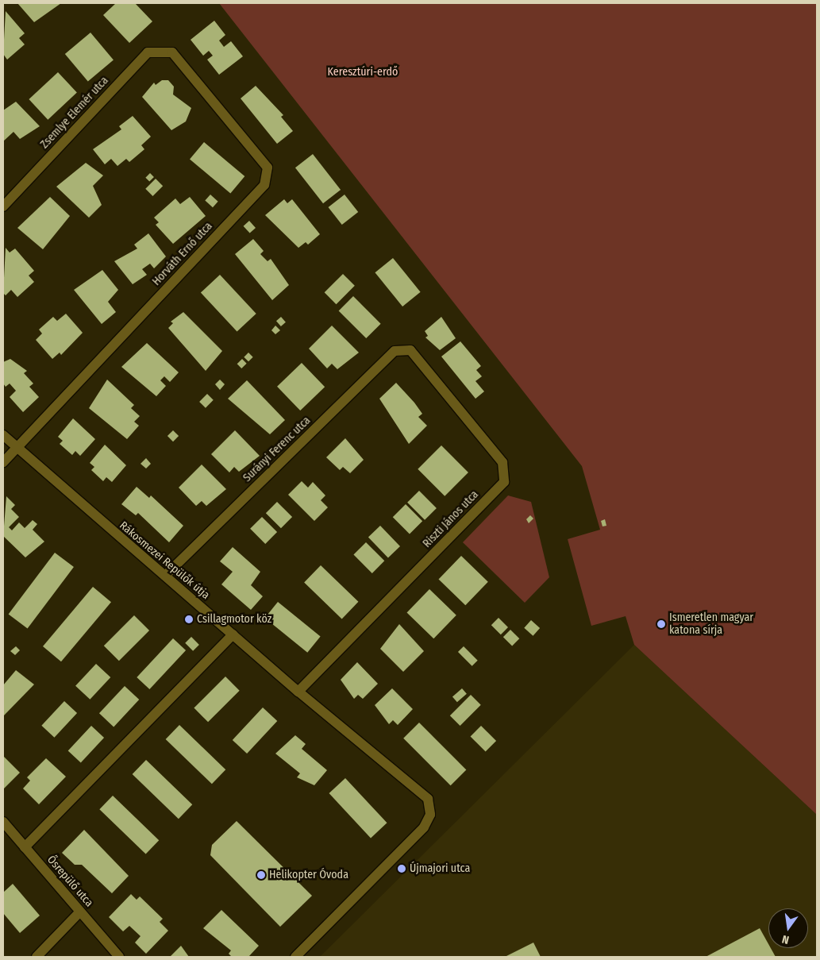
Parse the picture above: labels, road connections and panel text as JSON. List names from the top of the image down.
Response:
{
  "streets": {
    "street": [
      "Zsemlye Elemér utca",
      "Horváth Ernő utca",
      "Surányi Ferenc utca",
      "Riszti János utca",
      "Rákosmezei Repülők útja",
      "Ősrepülő utca"
    ]
  },
  "crossings": [
    ["Zsemlye Elemér utca", "Horváth Ernő utca"],
    ["Horváth Ernő utca", "Rákosmezei Repülők útja"],
    ["Surányi Ferenc utca", "Riszti János utca"],
    ["Surányi Ferenc utca", "Rákosmezei Repülők útja"],
    ["Riszti János utca", "Rákosmezei Repülők útja"]
  ],
  "parks": ["Keresztúri-erdő"],
  "places": [
    "Csillagmotor köz",
    "Ismeretlen magyar katona sírja",
    "Újmajori utca",
    "Helikopter Óvoda"
  ],
  "north": "bottom"
}
